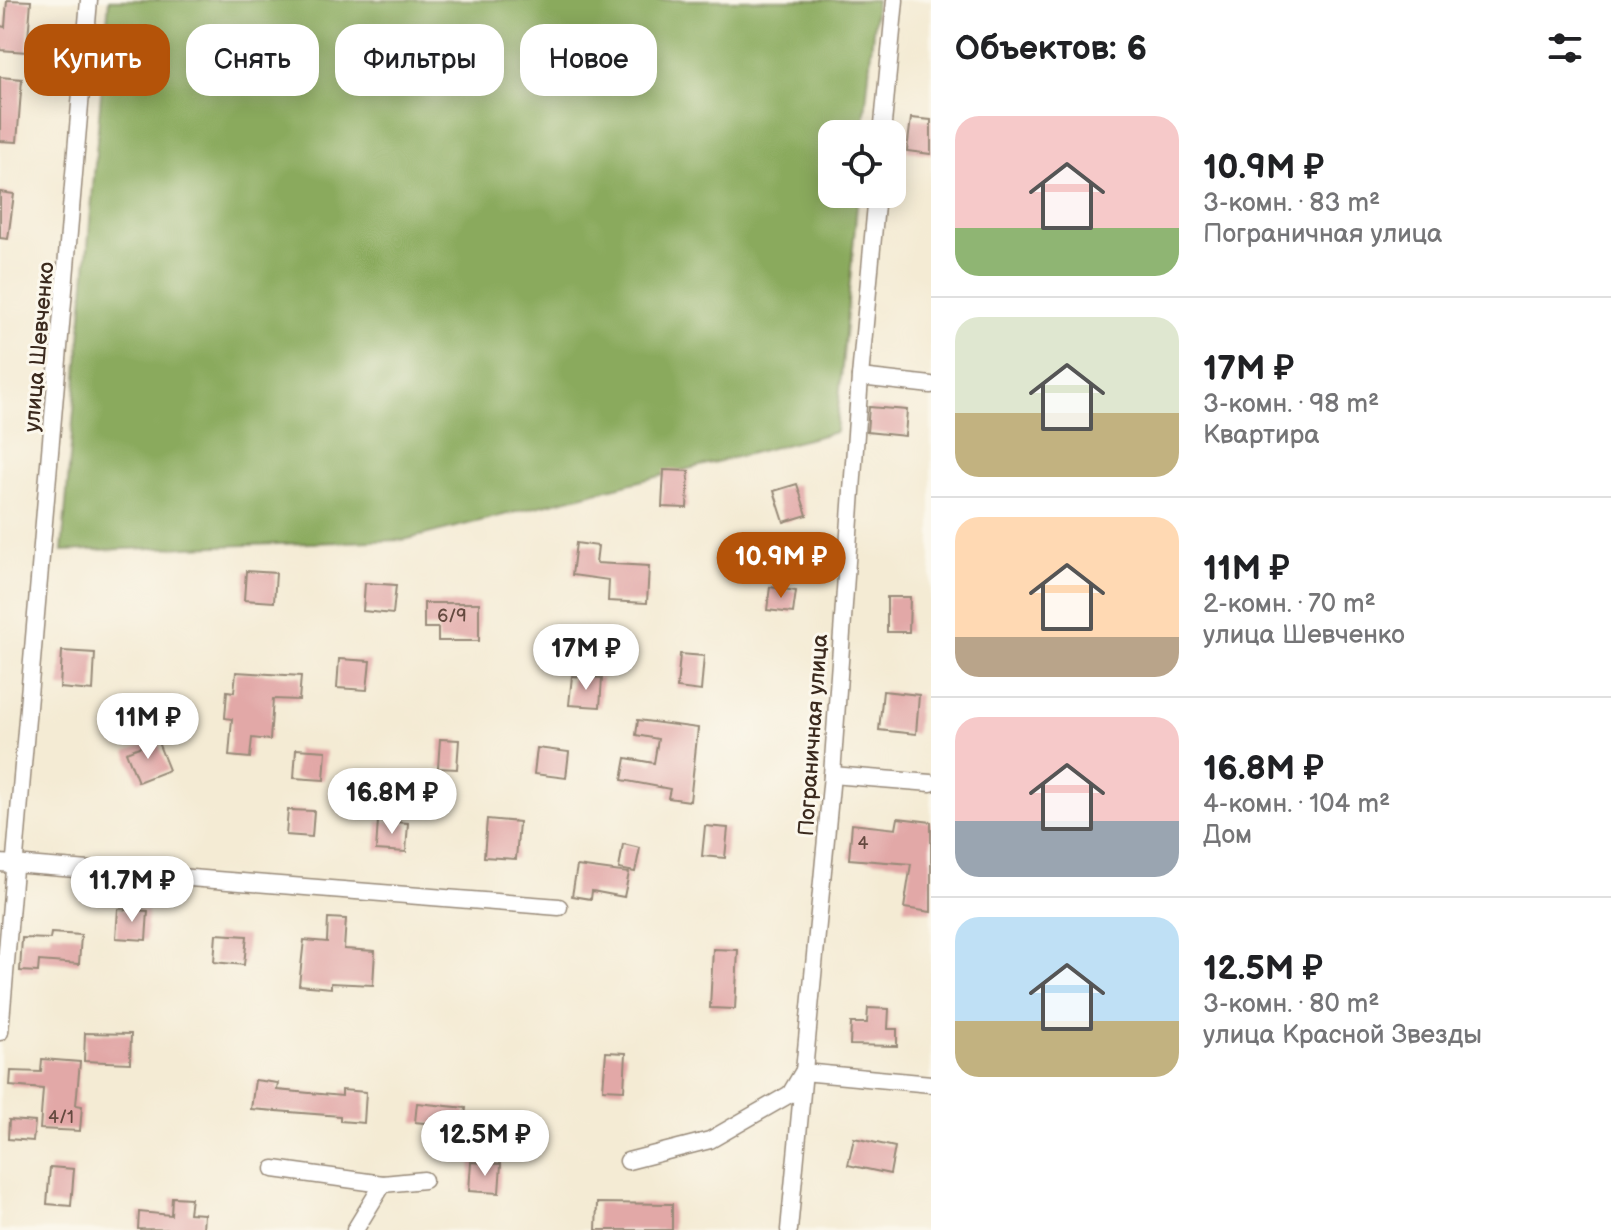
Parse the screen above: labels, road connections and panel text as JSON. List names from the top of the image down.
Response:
{
  "streets": {
    "street": ["улица Шевченко", "Пограничная улица"]
  },
  "house_numbers": ["6/9", "4", "4/1"],
  "page": {
    "heading": "Объектов: 6",
    "chip": [
      "Купить",
      "Снять",
      "Фильтры",
      "Новое"
    ],
    "list": [
      {
        "name": "10.9M ₽",
        "note": "3-комн. · 83 m² · Пограничная улица"
      },
      {
        "name": "17M ₽",
        "note": "3-комн. · 98 m² · Квартира"
      },
      {
        "name": "11M ₽",
        "note": "2-комн. · 70 m² · улица Шевченко"
      },
      {
        "name": "16.8M ₽",
        "note": "4-комн. · 104 m² · Дом"
      },
      {
        "name": "12.5M ₽",
        "note": "3-комн. · 80 m² · улица Красной Звезды"
      }
    ],
    "price": [
      "10.9M ₽",
      "17M ₽",
      "11M ₽",
      "16.8M ₽",
      "11.7M ₽",
      "12.5M ₽"
    ]
  }
}
